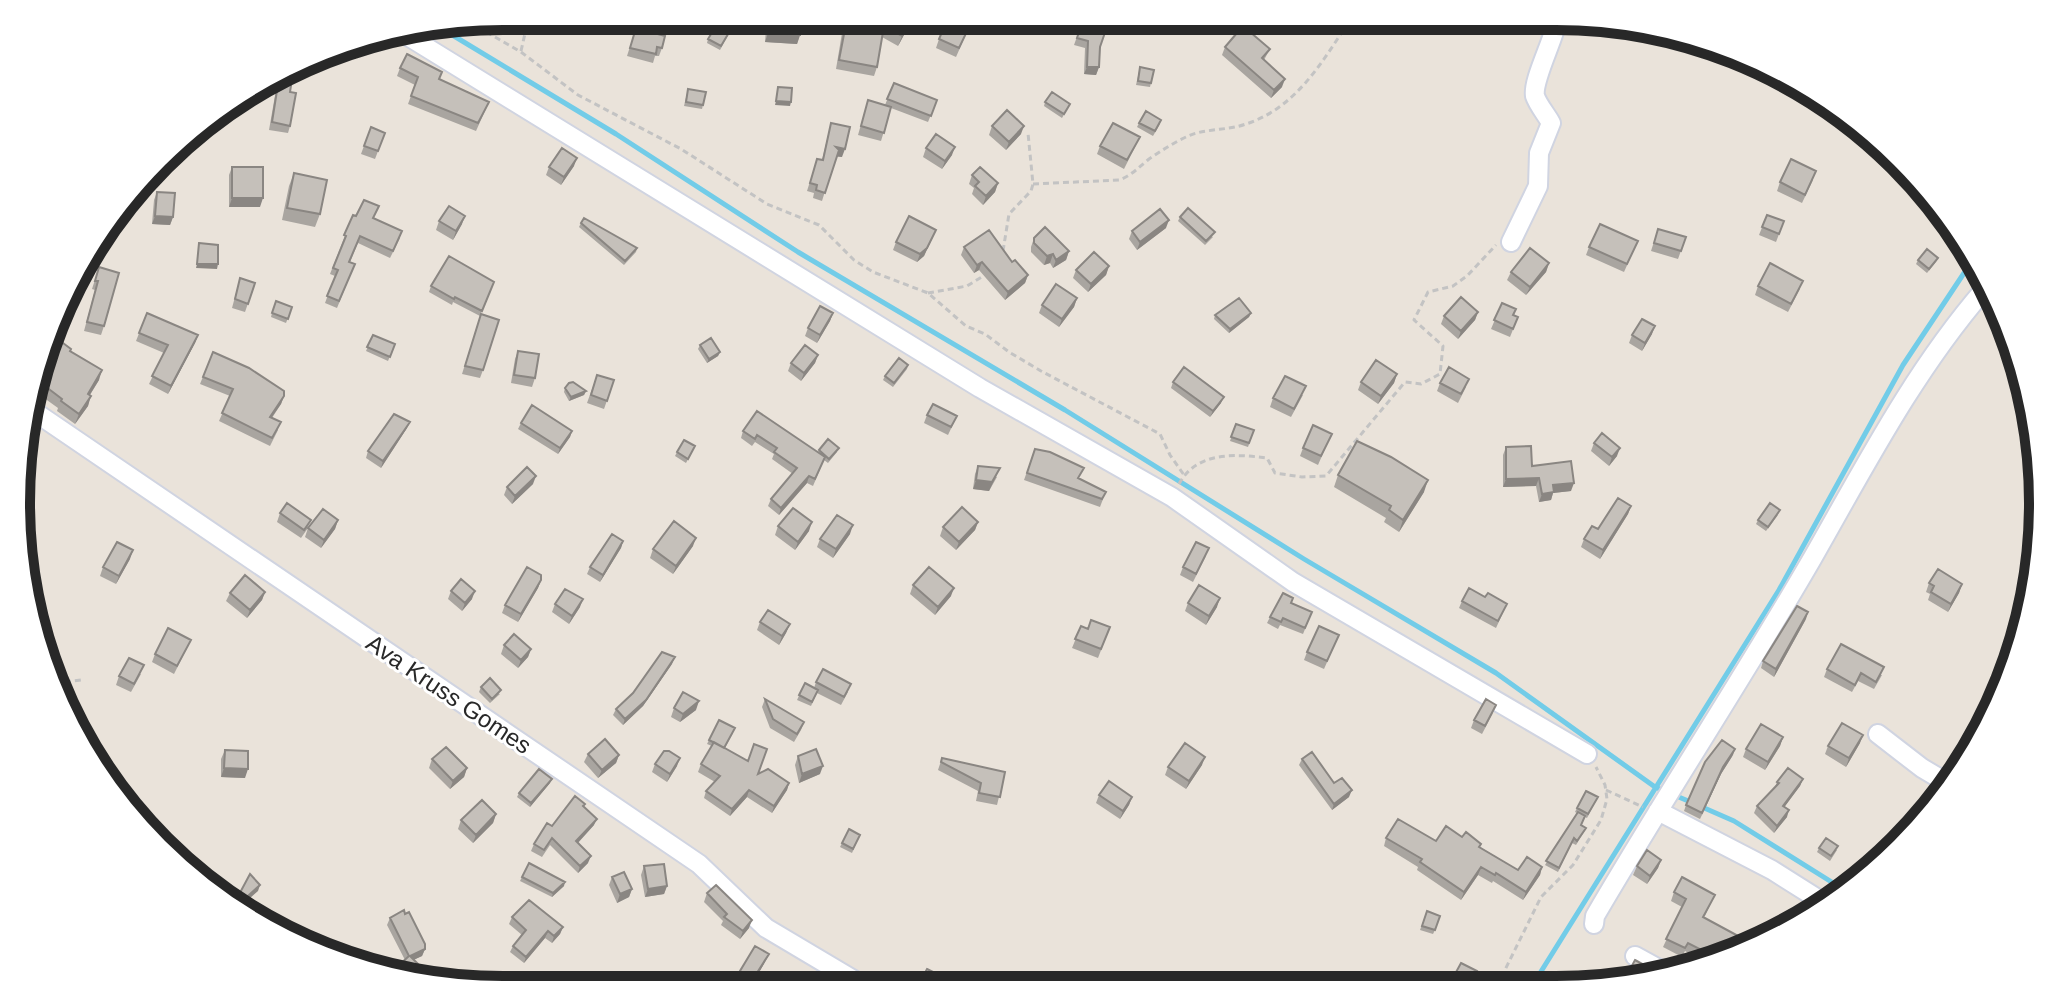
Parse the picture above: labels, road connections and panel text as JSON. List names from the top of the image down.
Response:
{
  "streets": {
    "street": ["Ava Kruss Gomes"]
  }
}
